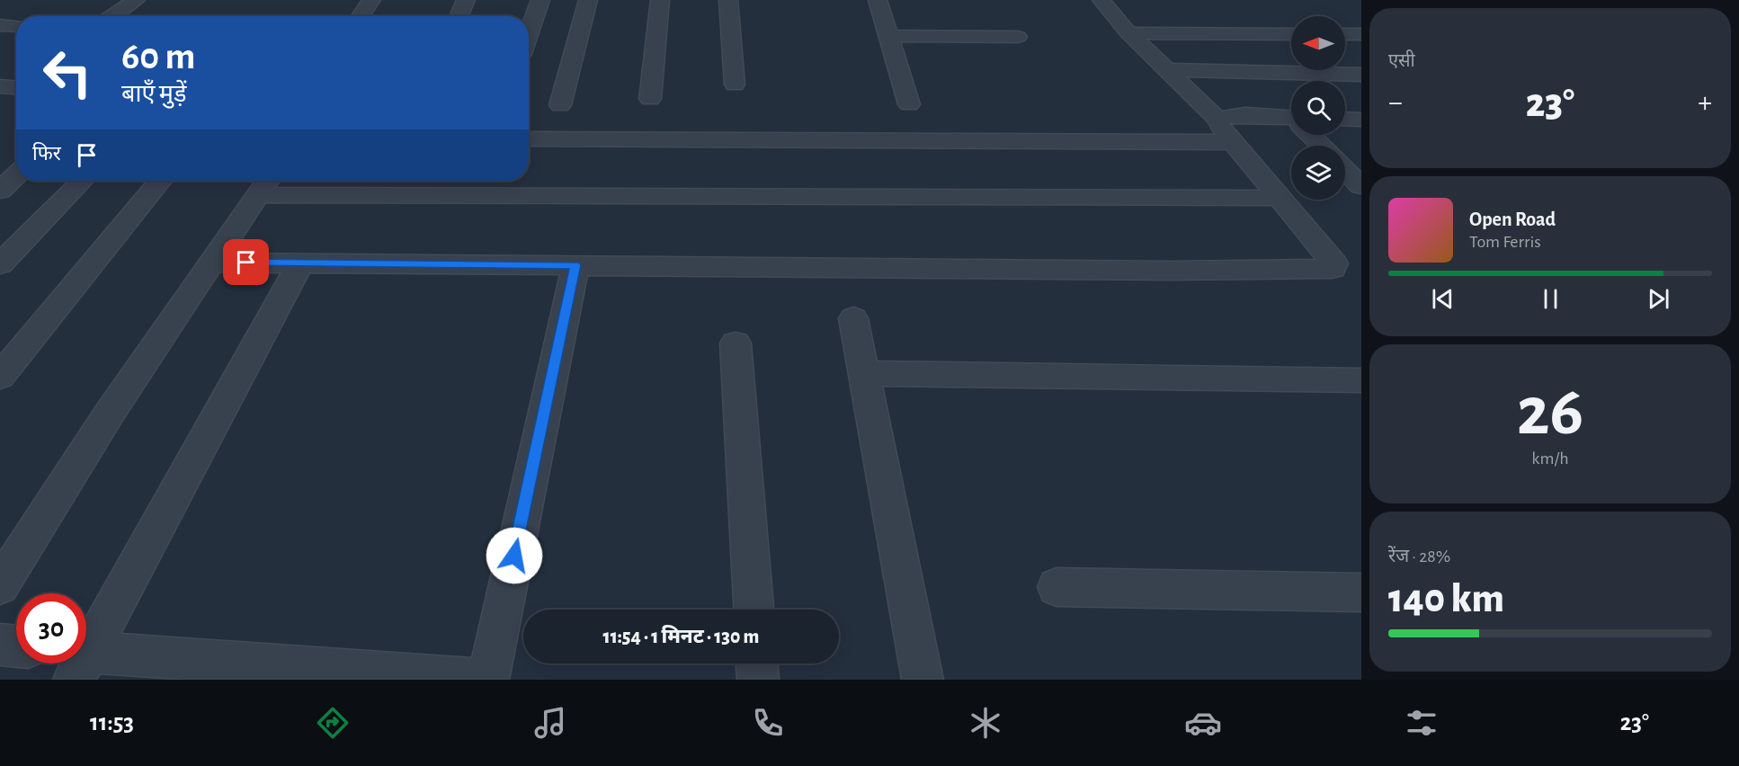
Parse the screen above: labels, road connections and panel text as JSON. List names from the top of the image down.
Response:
{
  "north": "left",
  "page": {
    "tile": [
      "एसी",
      ["26", "km/h"],
      ["रेंज · 28%", "140 km"]
    ],
    "turn": ["60 m", "बाएँ मुड़ें"],
    "heat": ["−", "23°", "+"],
    "then": "फिर",
    "song": ["Open Road", "Tom Ferris"],
    "limit": "30",
    "trip": "11:54 · 1 मिनट · 130 m",
    "tabs": ["11:53", "23°"]
  }
}
